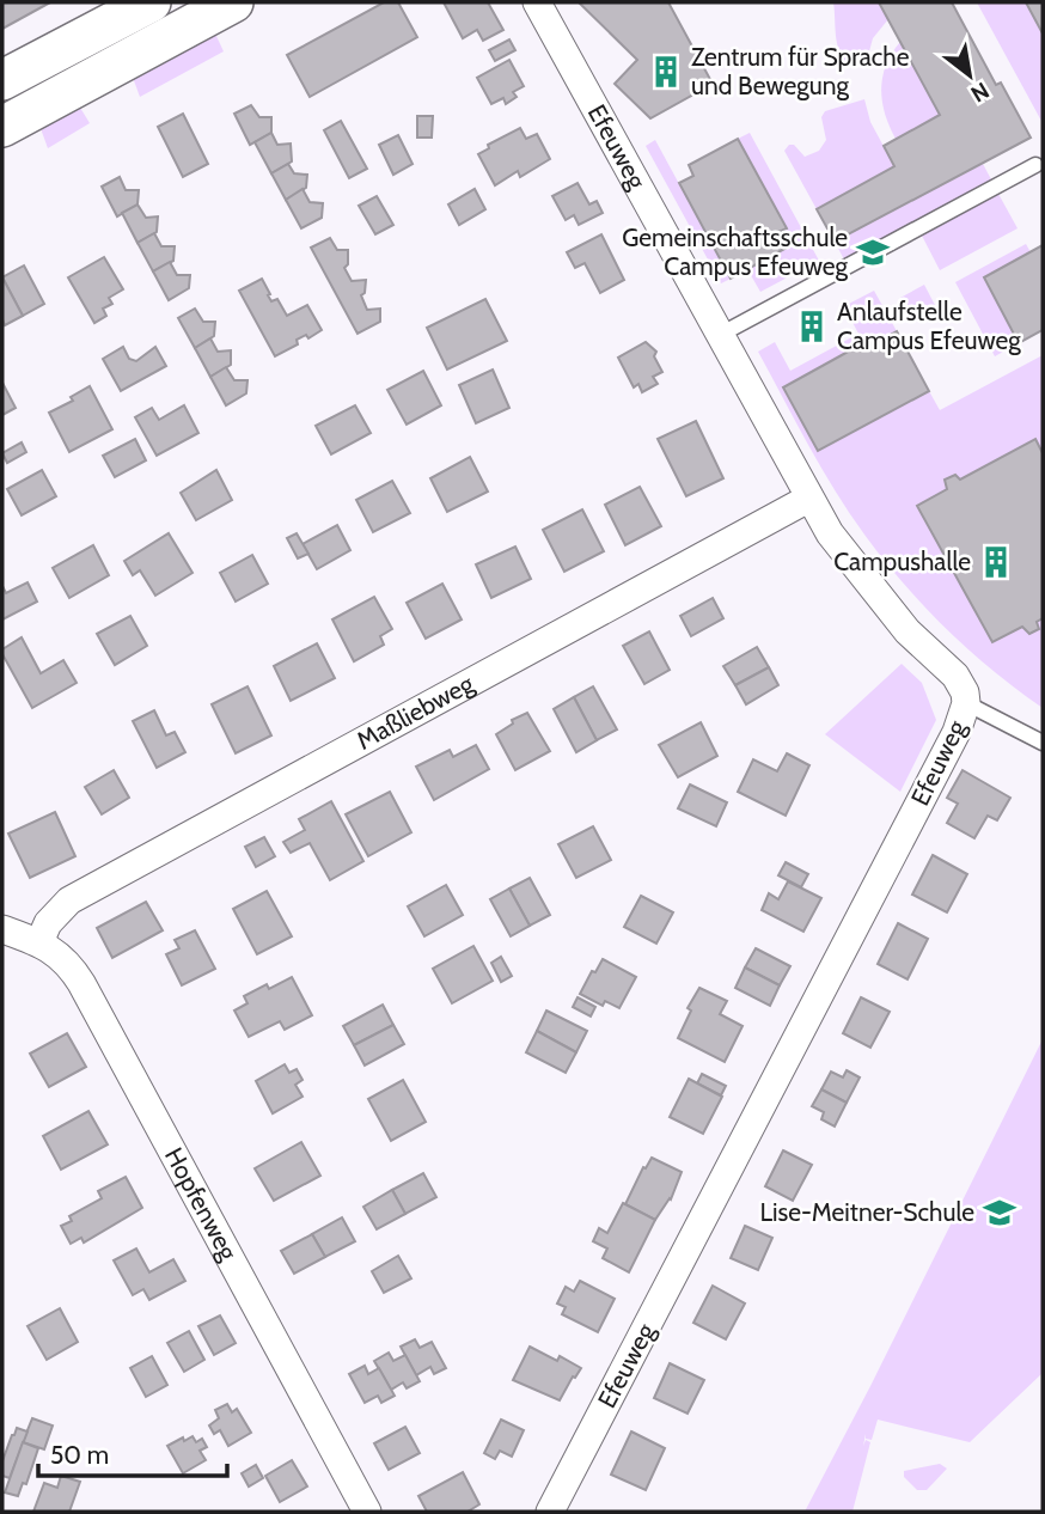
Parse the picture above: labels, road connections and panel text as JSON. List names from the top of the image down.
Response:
{
  "streets": {
    "street": ["Efeuweg", "Maßliebweg", "Hopfenweg"]
  },
  "crossings": [
    ["Efeuweg", "Maßliebweg"],
    ["Maßliebweg", "Hopfenweg"]
  ],
  "places": {
    "building": ["Zentrum für Sprache und Bewegung", "Anlaufstelle Campus Efeuweg", "Campushalle"],
    "school or university": ["Gemeinschaftsschule Campus Efeuweg", "Lise-Meitner-Schule"]
  },
  "scale_bar": "50 m",
  "north": "bottom right"
}
